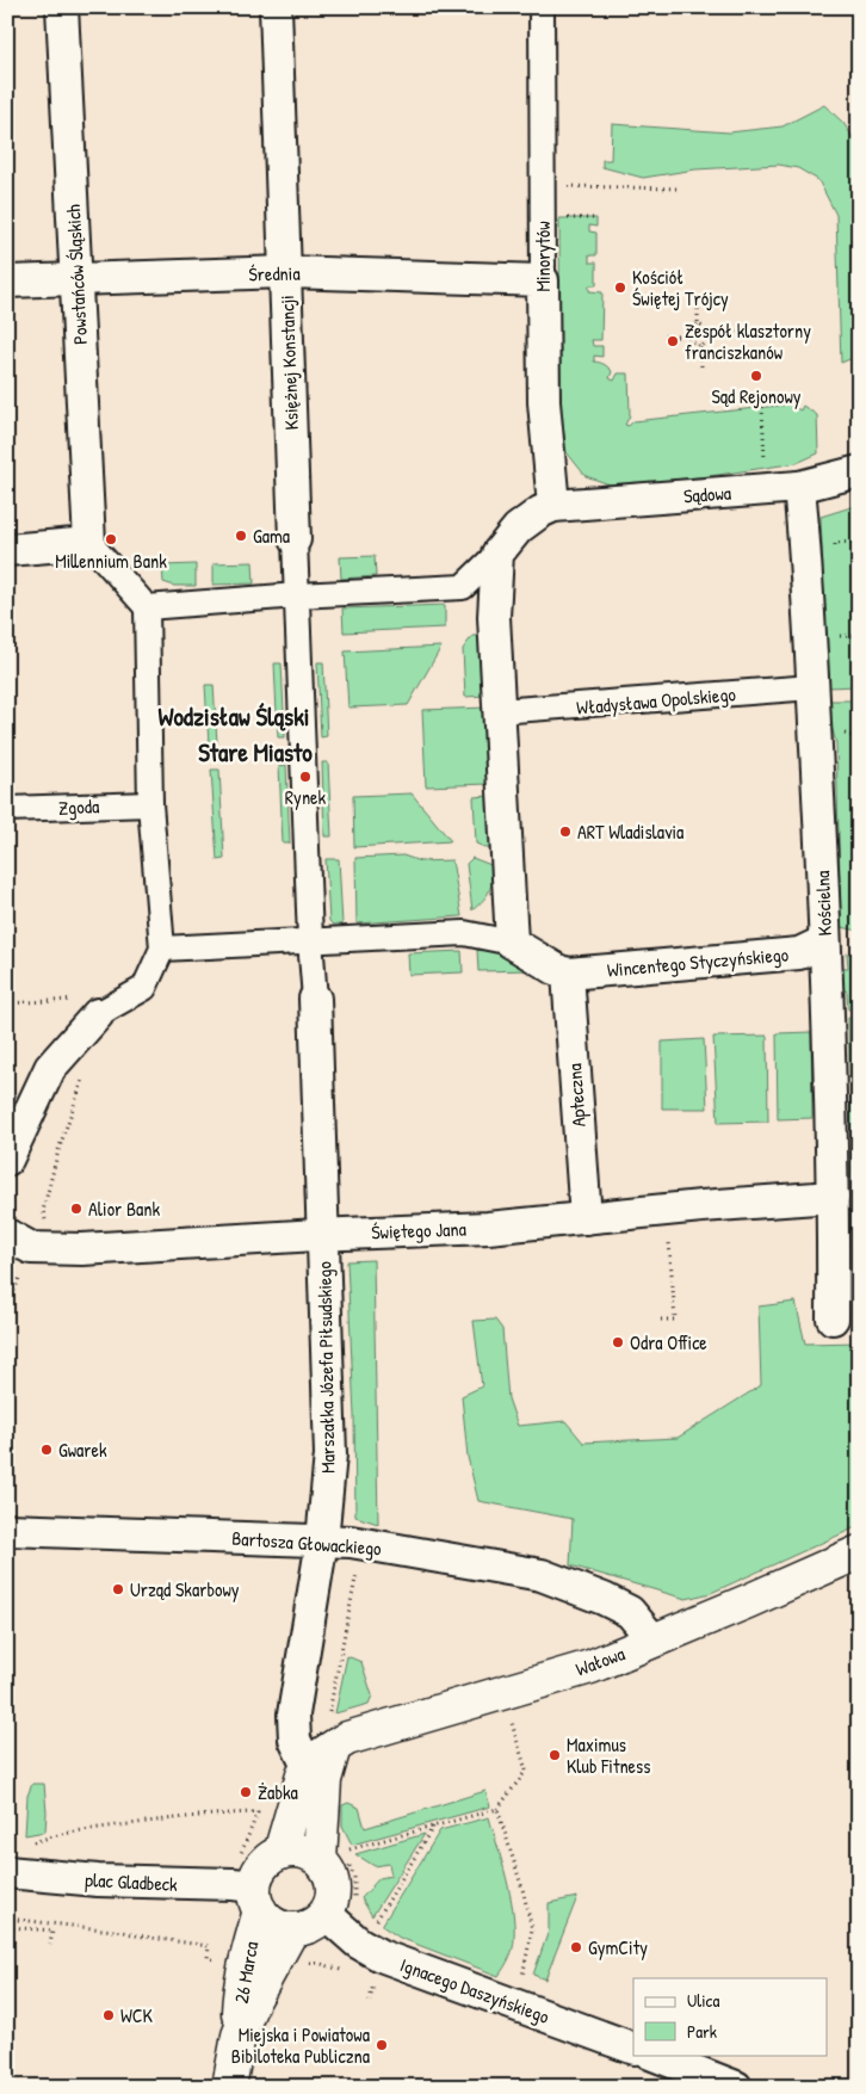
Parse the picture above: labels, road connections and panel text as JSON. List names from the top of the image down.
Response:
{
  "streets": {
    "street": [
      "Minorytów",
      "Średnia",
      "Powstańców Śląskich",
      "Księżnej Konstancji",
      "Sądowa",
      "Władysława Opolskiego",
      "Zgoda",
      "Kościelna",
      "Wincentego Styczyńskiego",
      "Apteczna",
      "Świętego Jana",
      "Marszałka Józefa Piłsudskiego",
      "Bartosza Głowackiego",
      "Wałowa",
      "plac Gladbeck",
      "26 Marca",
      "Ignacego Daszyńskiego"
    ]
  },
  "crossings": [
    ["Minorytów", "Średnia"],
    ["Minorytów", "Sądowa"],
    ["Średnia", "Powstańców Śląskich"],
    ["Średnia", "Księżnej Konstancji"],
    ["Sądowa", "Kościelna"],
    ["Władysława Opolskiego", "Kościelna"],
    ["Kościelna", "Wincentego Styczyńskiego"],
    ["Kościelna", "Świętego Jana"],
    ["Wincentego Styczyńskiego", "Apteczna"],
    ["Apteczna", "Świętego Jana"],
    ["Świętego Jana", "Marszałka Józefa Piłsudskiego"],
    ["Marszałka Józefa Piłsudskiego", "Bartosza Głowackiego"],
    ["Marszałka Józefa Piłsudskiego", "Wałowa"],
    ["Bartosza Głowackiego", "Wałowa"],
    ["plac Gladbeck", "26 Marca"],
    ["plac Gladbeck", "Ignacego Daszyńskiego"],
    ["26 Marca", "Ignacego Daszyńskiego"]
  ],
  "districts": ["Wodzisław Śląski", "Stare Miasto"],
  "places": [
    "Kościół Świętej Trójcy",
    "Zespół klasztorny franciszkanów",
    "Sąd Rejonowy",
    "Gama",
    "Millennium Bank",
    "Rynek",
    "ART Wladislavia",
    "Alior Bank",
    "Odra Office",
    "Gwarek",
    "Urząd Skarbowy",
    "Maximus Klub Fitness",
    "Żabka",
    "GymCity",
    "WCK",
    "Miejska i Powiatowa Bibiloteka Publiczna"
  ],
  "legend": ["Ulica", "Park"]
}
